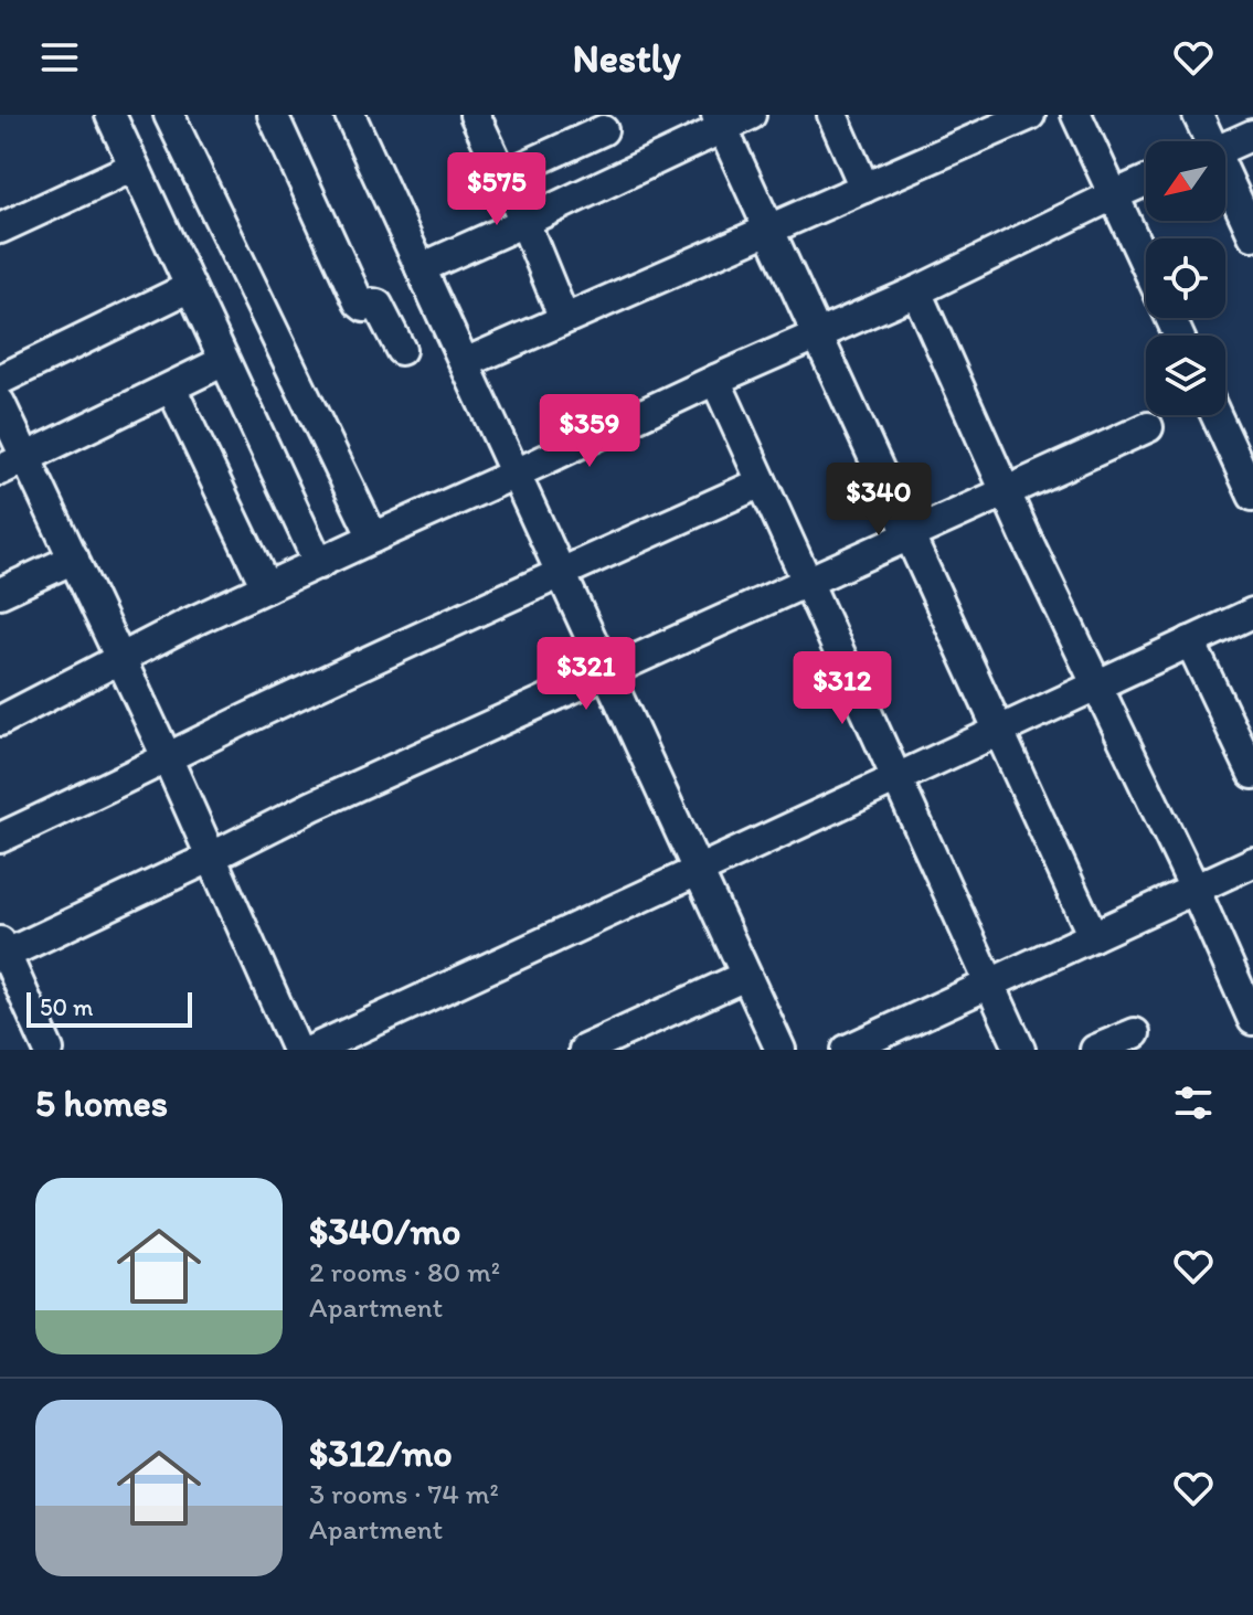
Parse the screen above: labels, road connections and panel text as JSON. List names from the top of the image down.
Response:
{
  "scale_bar": "50 m",
  "north": "bottom left",
  "page": {
    "header": "Nestly",
    "price": [
      "$575",
      "$359",
      "$340",
      "$321",
      "$312"
    ],
    "scale": "50 m",
    "heading": "5 homes",
    "list": [
      {
        "name": "$340/mo",
        "note": "2 rooms · 80 m² · Apartment"
      },
      {
        "name": "$312/mo",
        "note": "3 rooms · 74 m² · Apartment"
      }
    ]
  }
}
